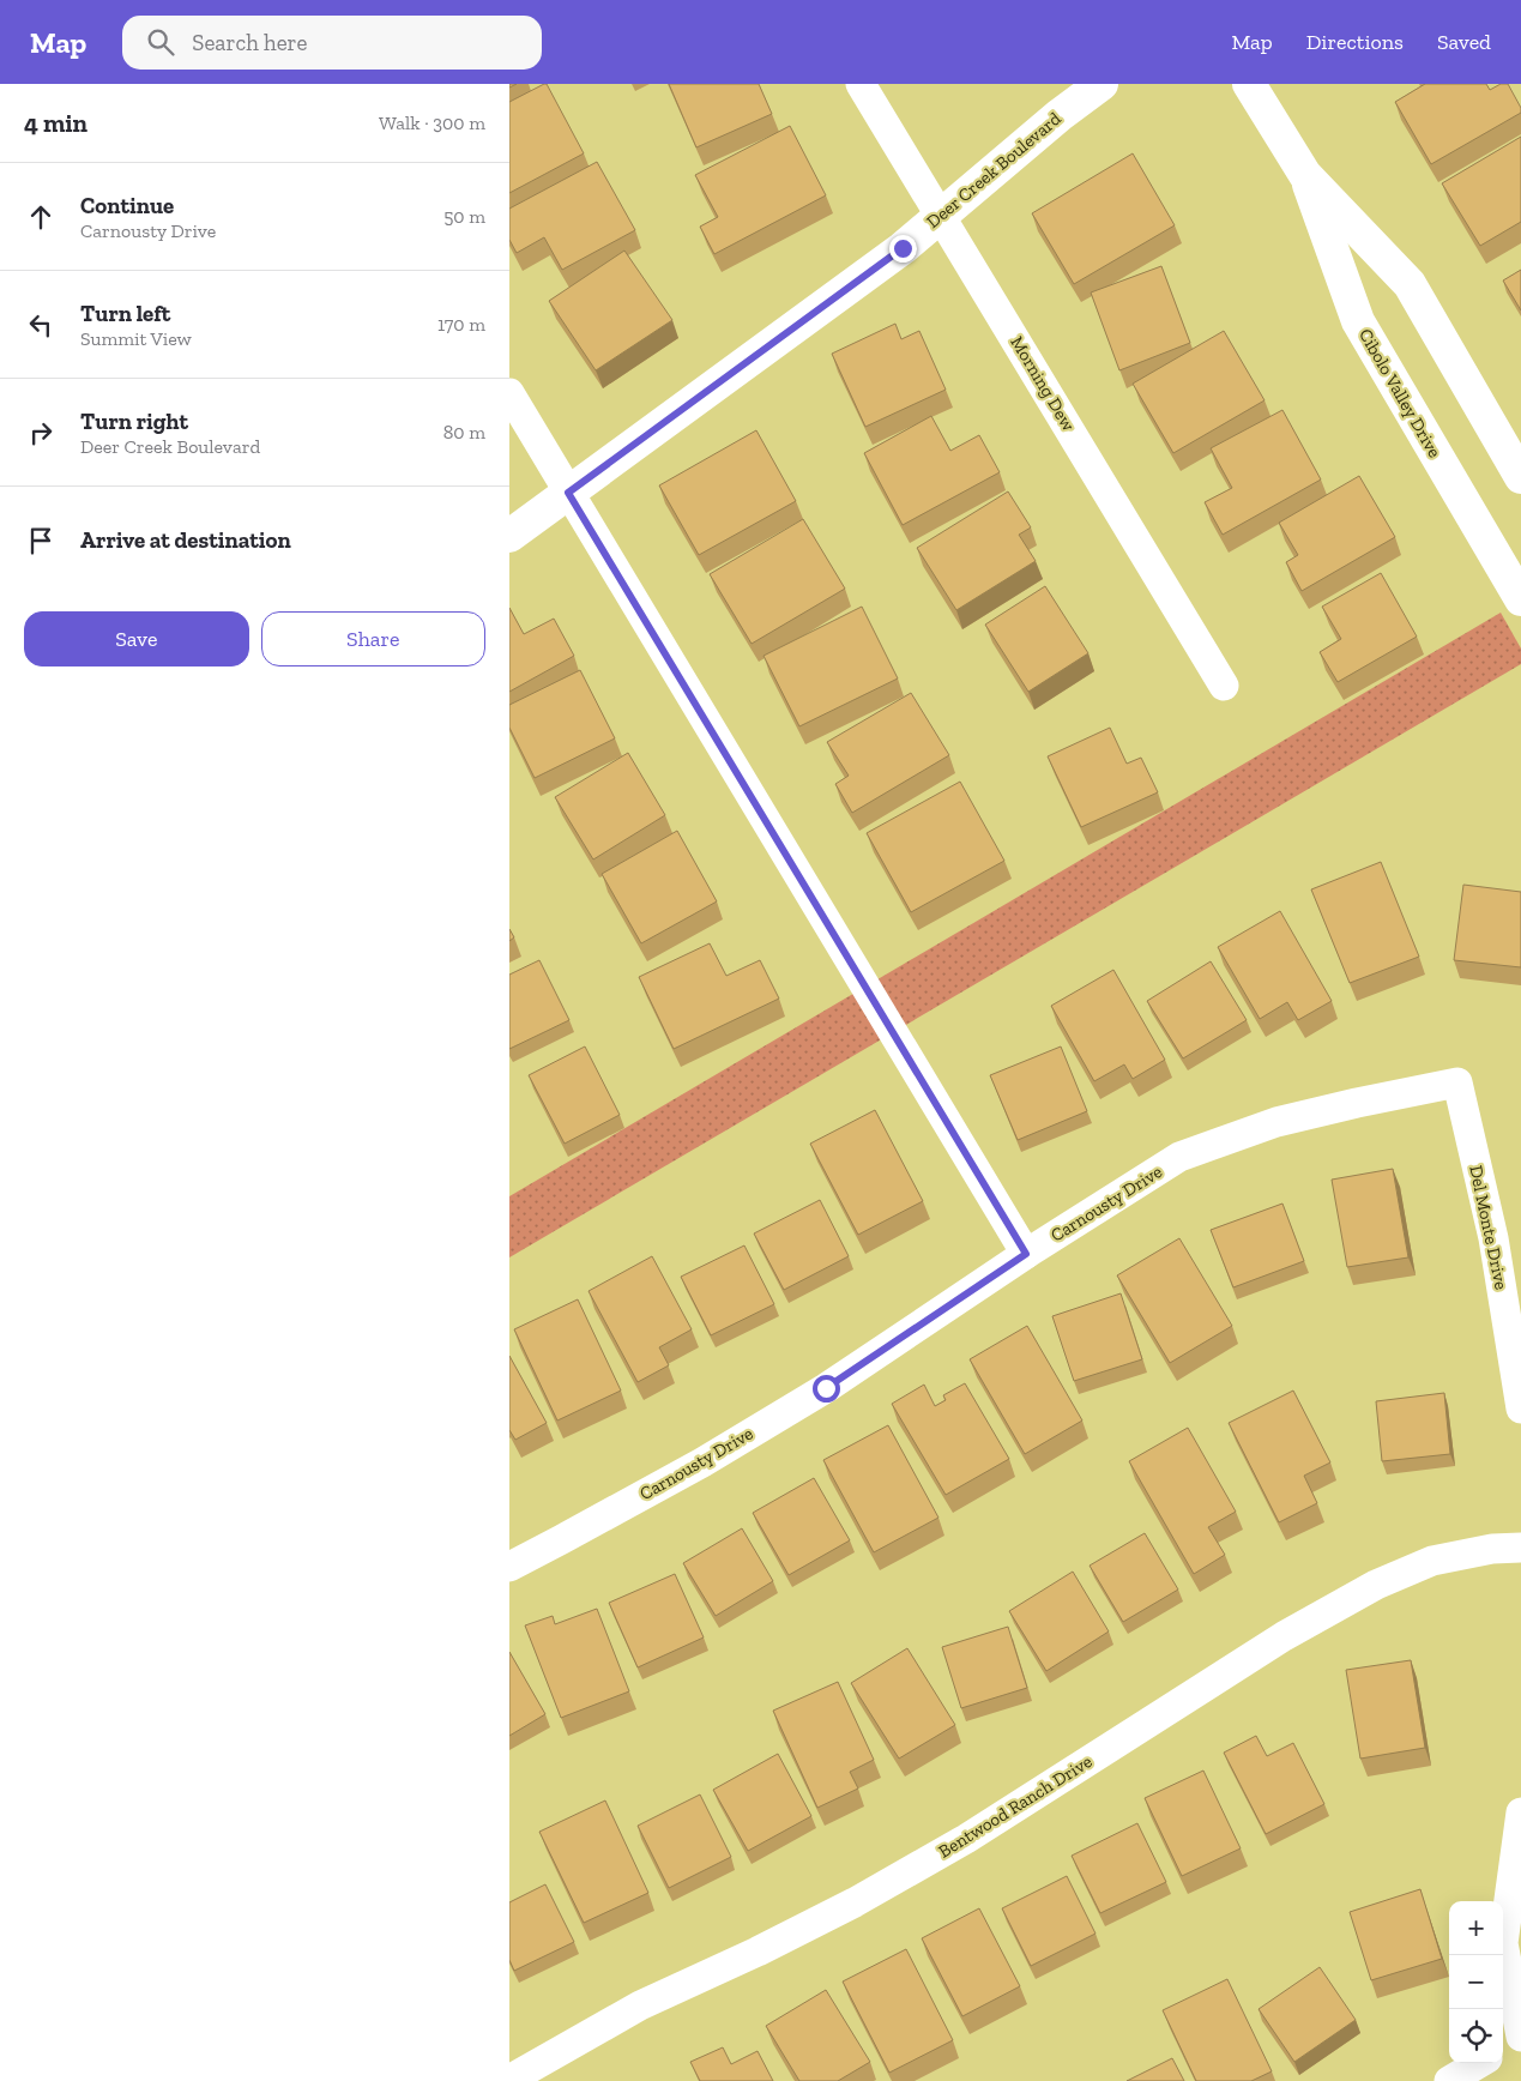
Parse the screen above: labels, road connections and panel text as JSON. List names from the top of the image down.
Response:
{
  "streets": {
    "main road": ["Deer Creek Boulevard", "Cibolo Valley Drive"],
    "street": [
      "Morning Dew",
      "Carnousty Drive",
      "Del Monte Drive",
      "Bentwood Ranch Drive"
    ]
  },
  "crossings": [
    ["Deer Creek Boulevard", "Morning Dew"],
    ["Carnousty Drive", "Del Monte Drive"]
  ],
  "page": {
    "header": "Map",
    "search": "Search here",
    "nav": ["Map", "Directions", "Saved"],
    "heading": ["4 min", "Walk · 300 m"],
    "list": [
      ["Continue", "Carnousty Drive", "50 m"],
      ["Turn left", "Summit View", "170 m"],
      ["Turn right", "Deer Creek Boulevard", "80 m"],
      "Arrive at destination"
    ],
    "buttons": ["Save", "Share"],
    "map_buttons": ["+", "−"]
  }
}
